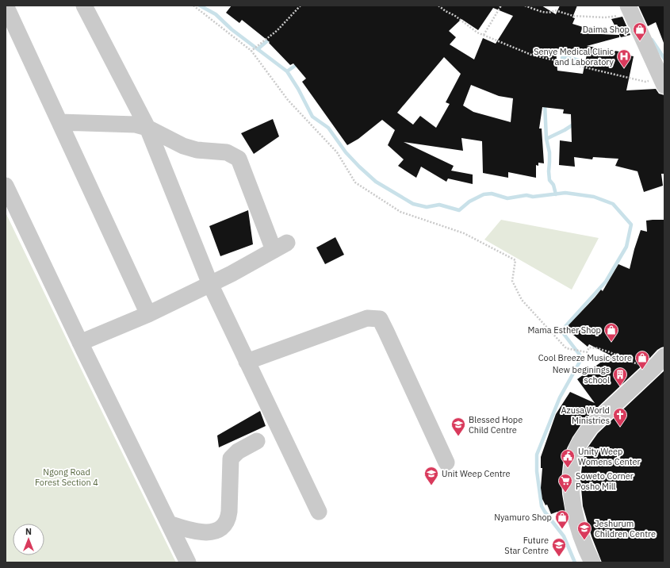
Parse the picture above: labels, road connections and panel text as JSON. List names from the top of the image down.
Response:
{
  "parks": ["Ngong Road Forest Section 4"],
  "places": {
    "shop": [
      "Daima Shop",
      "Mama Esther Shop",
      "Cool Breeze Music store",
      "Nyamuro Shop"
    ],
    "hospital": ["Senye Medical Clinic and Laboratory"],
    "building": ["New beginings school"],
    "church": ["Azusa World Ministries"],
    "school or university": [
      "Blessed Hope Child Centre",
      "Unit Weep Centre",
      "Jeshurum Children Centre",
      "Future Star Centre"
    ],
    "public building": ["Unity Weep Womens Center"],
    "supermarket": ["Soweto Corner Posho Mill"]
  },
  "north": "top"
}
